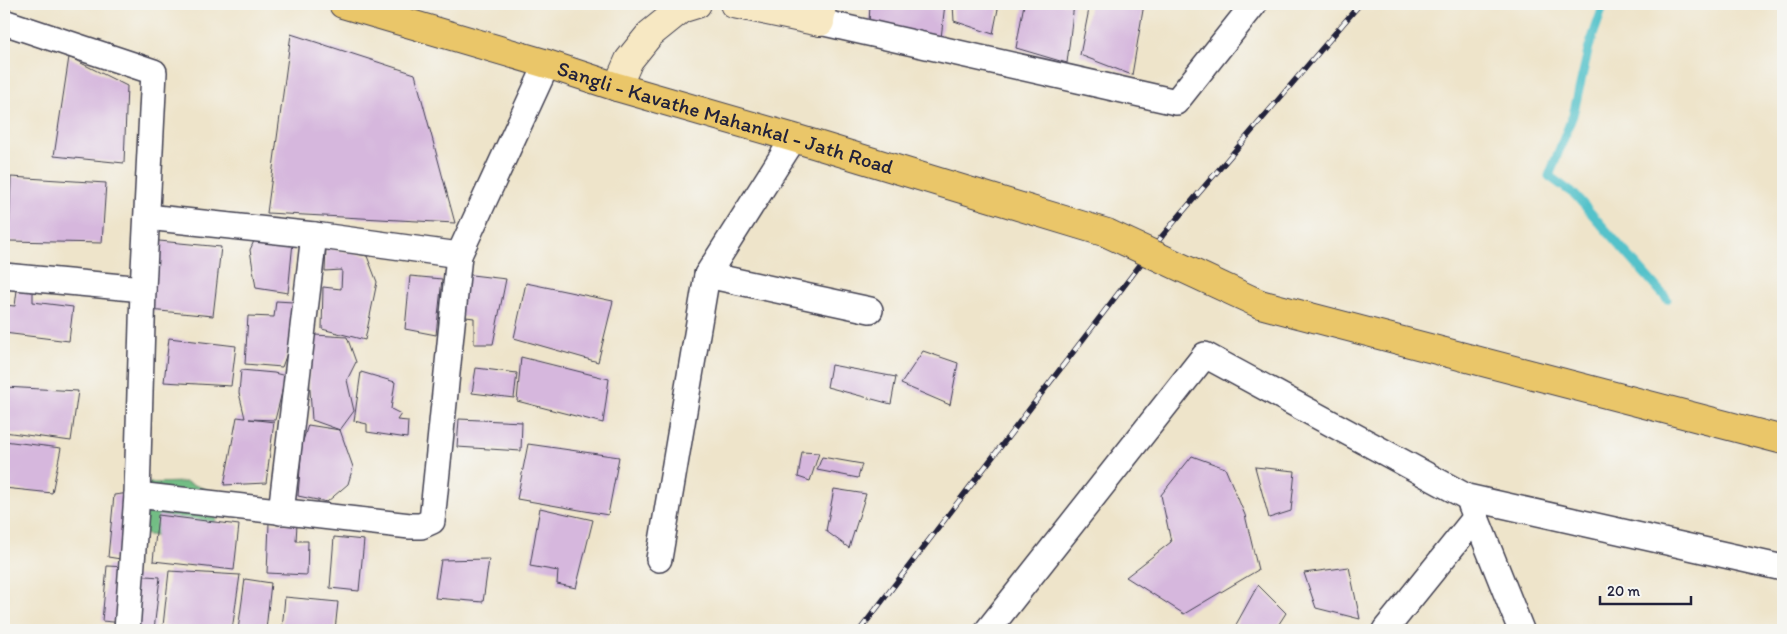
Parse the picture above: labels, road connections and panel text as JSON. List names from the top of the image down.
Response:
{
  "streets": {
    "main road": ["Sangli - Kavathe Mahankal - Jath Road"]
  },
  "scale_bar": "20 m"
}
